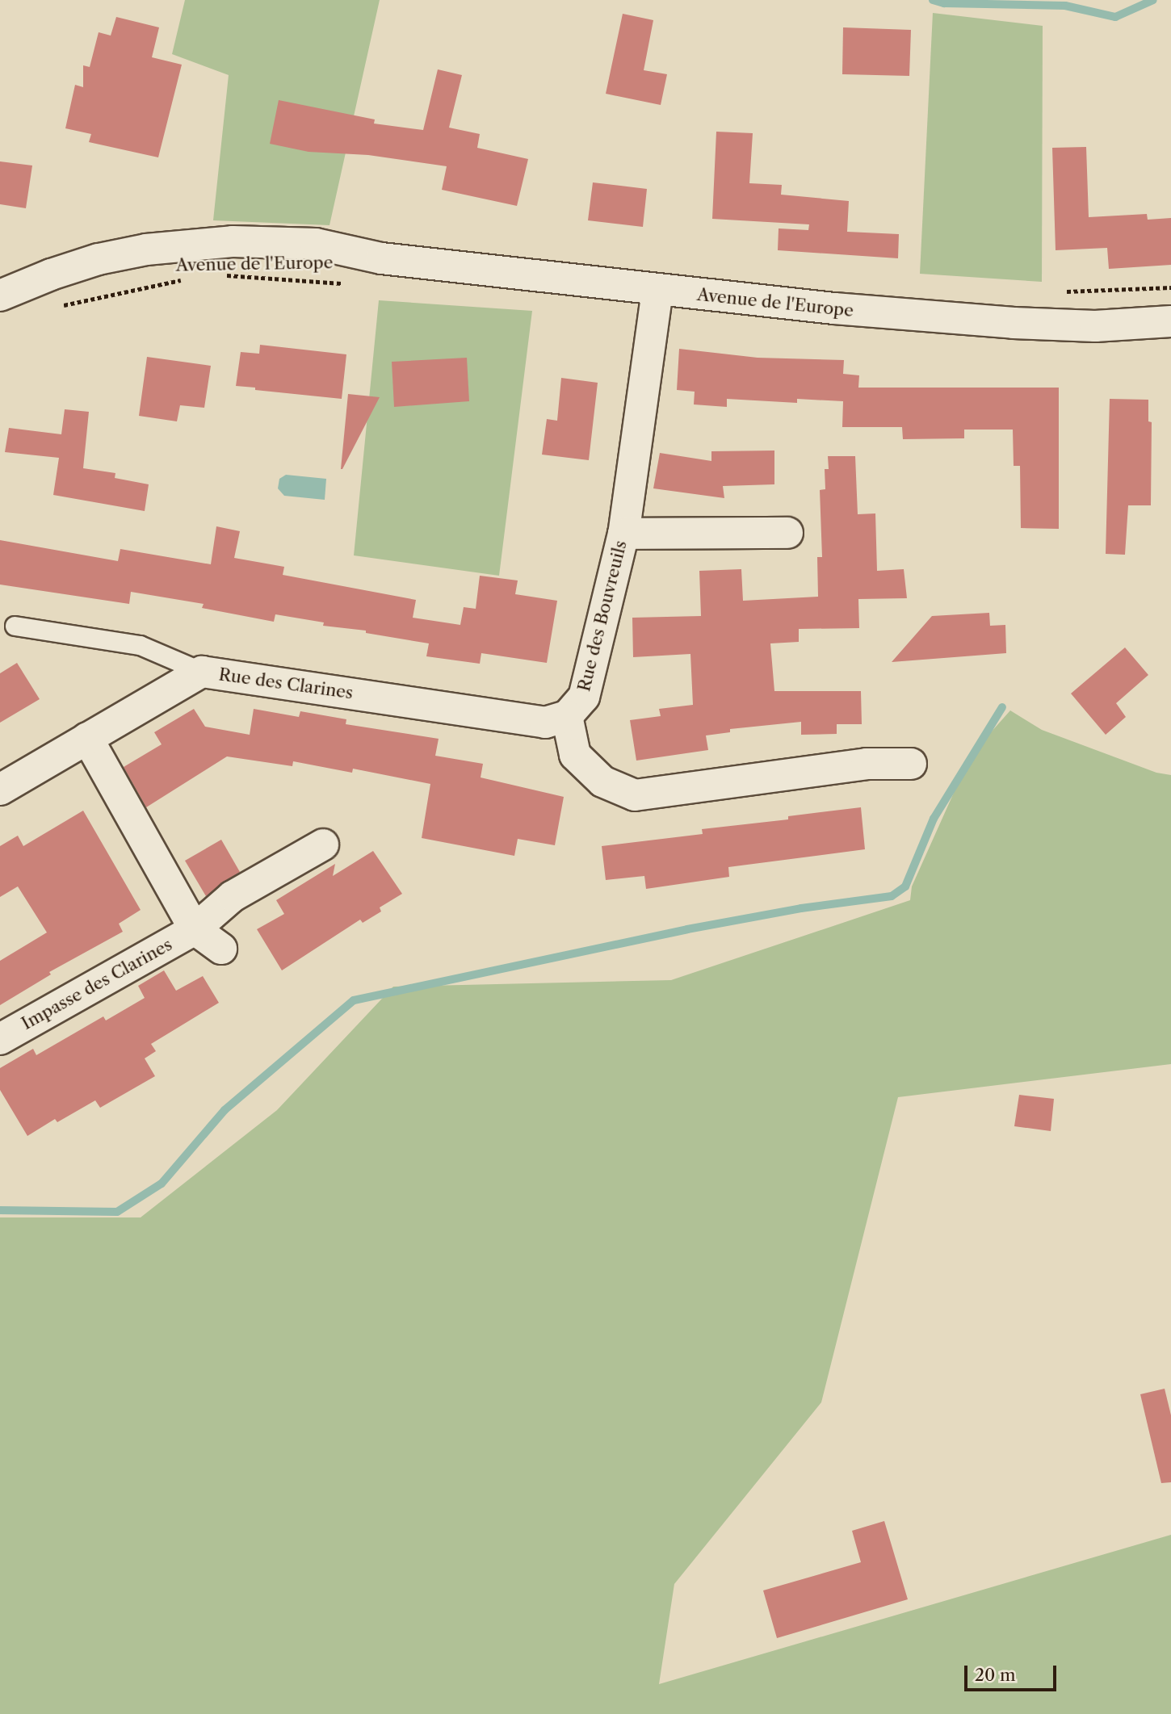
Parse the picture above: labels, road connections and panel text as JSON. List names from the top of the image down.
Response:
{
  "streets": {
    "street": [
      "Avenue de l'Europe",
      "Rue des Bouvreuils",
      "Rue des Clarines",
      "Impasse des Clarines"
    ]
  },
  "crossings": [
    ["Avenue de l'Europe", "Rue des Bouvreuils"],
    ["Rue des Bouvreuils", "Rue des Clarines"]
  ],
  "scale_bar": "20 m"
}
